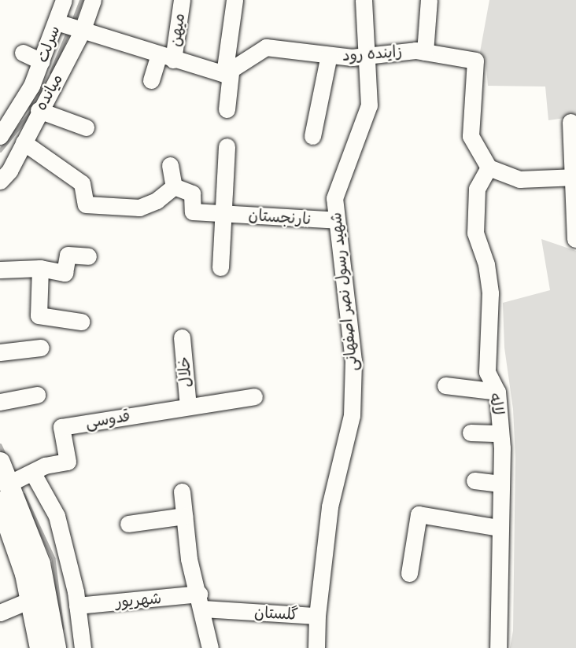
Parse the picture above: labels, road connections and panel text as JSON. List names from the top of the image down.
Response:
{
  "streets": {
    "street": [
      "میهن",
      "سرلت",
      "زاینده رود",
      "میانده",
      "نارنجستان",
      "شهید رسول نصر اصفهانی",
      "خلال",
      "لاله",
      "قدوسی",
      "شهریور",
      "گلستان"
    ]
  },
  "crossings": [
    ["سرلت", "میانده"],
    ["زاینده رود", "شهید رسول نصر اصفهانی"],
    ["زاینده رود", "لاله"],
    ["نارنجستان", "شهید رسول نصر اصفهانی"],
    ["شهید رسول نصر اصفهانی", "گلستان"],
    ["خلال", "قدوسی"],
    ["شهریور", "گلستان"]
  ]
}
